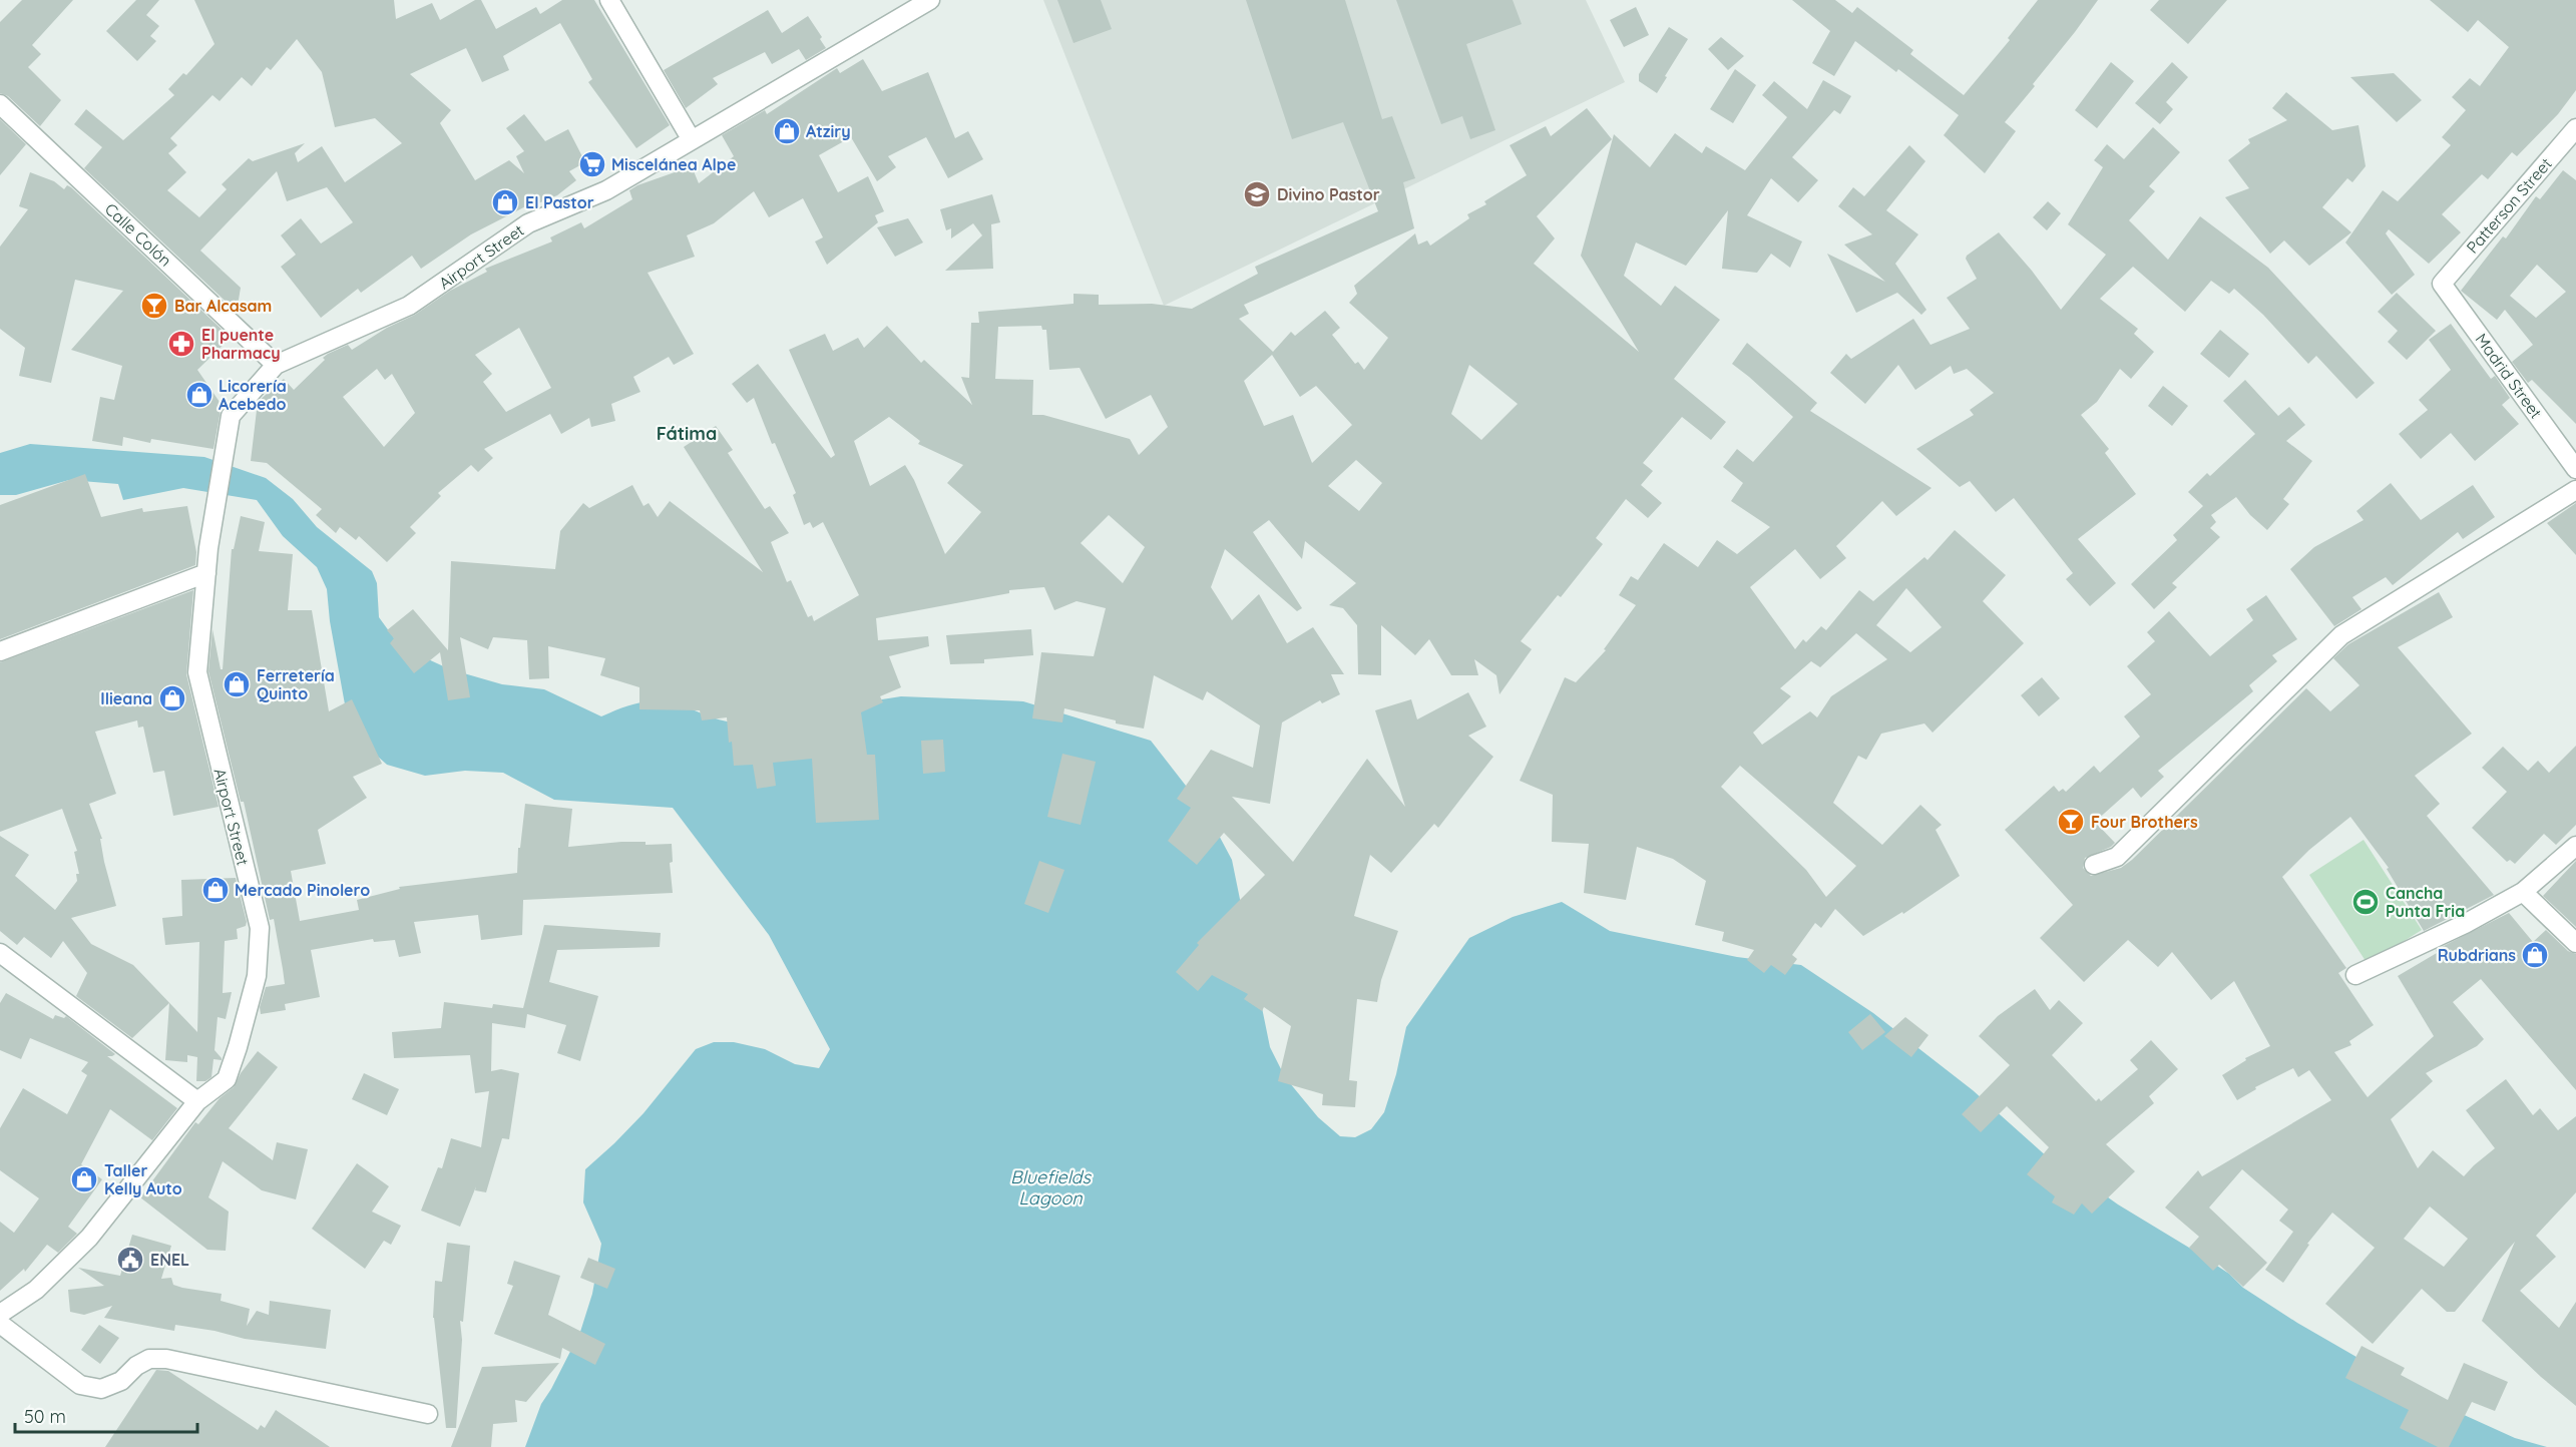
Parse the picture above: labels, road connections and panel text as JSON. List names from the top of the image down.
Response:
{
  "streets": {
    "street": [
      "Patterson Street",
      "Calle Colón",
      "Airport Street",
      "Madrid Street"
    ]
  },
  "crossings": [
    ["Patterson Street", "Madrid Street"],
    ["Calle Colón", "Airport Street"]
  ],
  "districts": ["Fátima"],
  "water": ["Bluefields Lagoon"],
  "places": {
    "shop": [
      "Atziry",
      "El Pastor",
      "Licorería Acebedo",
      "Ferretería Quinto",
      "Ilieana",
      "Mercado Pinolero",
      "Rubdrians",
      "Taller Kelly Auto"
    ],
    "supermarket": ["Miscelánea Alpe"],
    "school or university": ["Divino Pastor"],
    "bar": ["Bar Alcasam", "Four Brothers"],
    "pharmacy": ["El puente Pharmacy"],
    "sports": ["Cancha Punta Fria"],
    "public building": ["ENEL"]
  },
  "scale_bar": "50 m"
}
